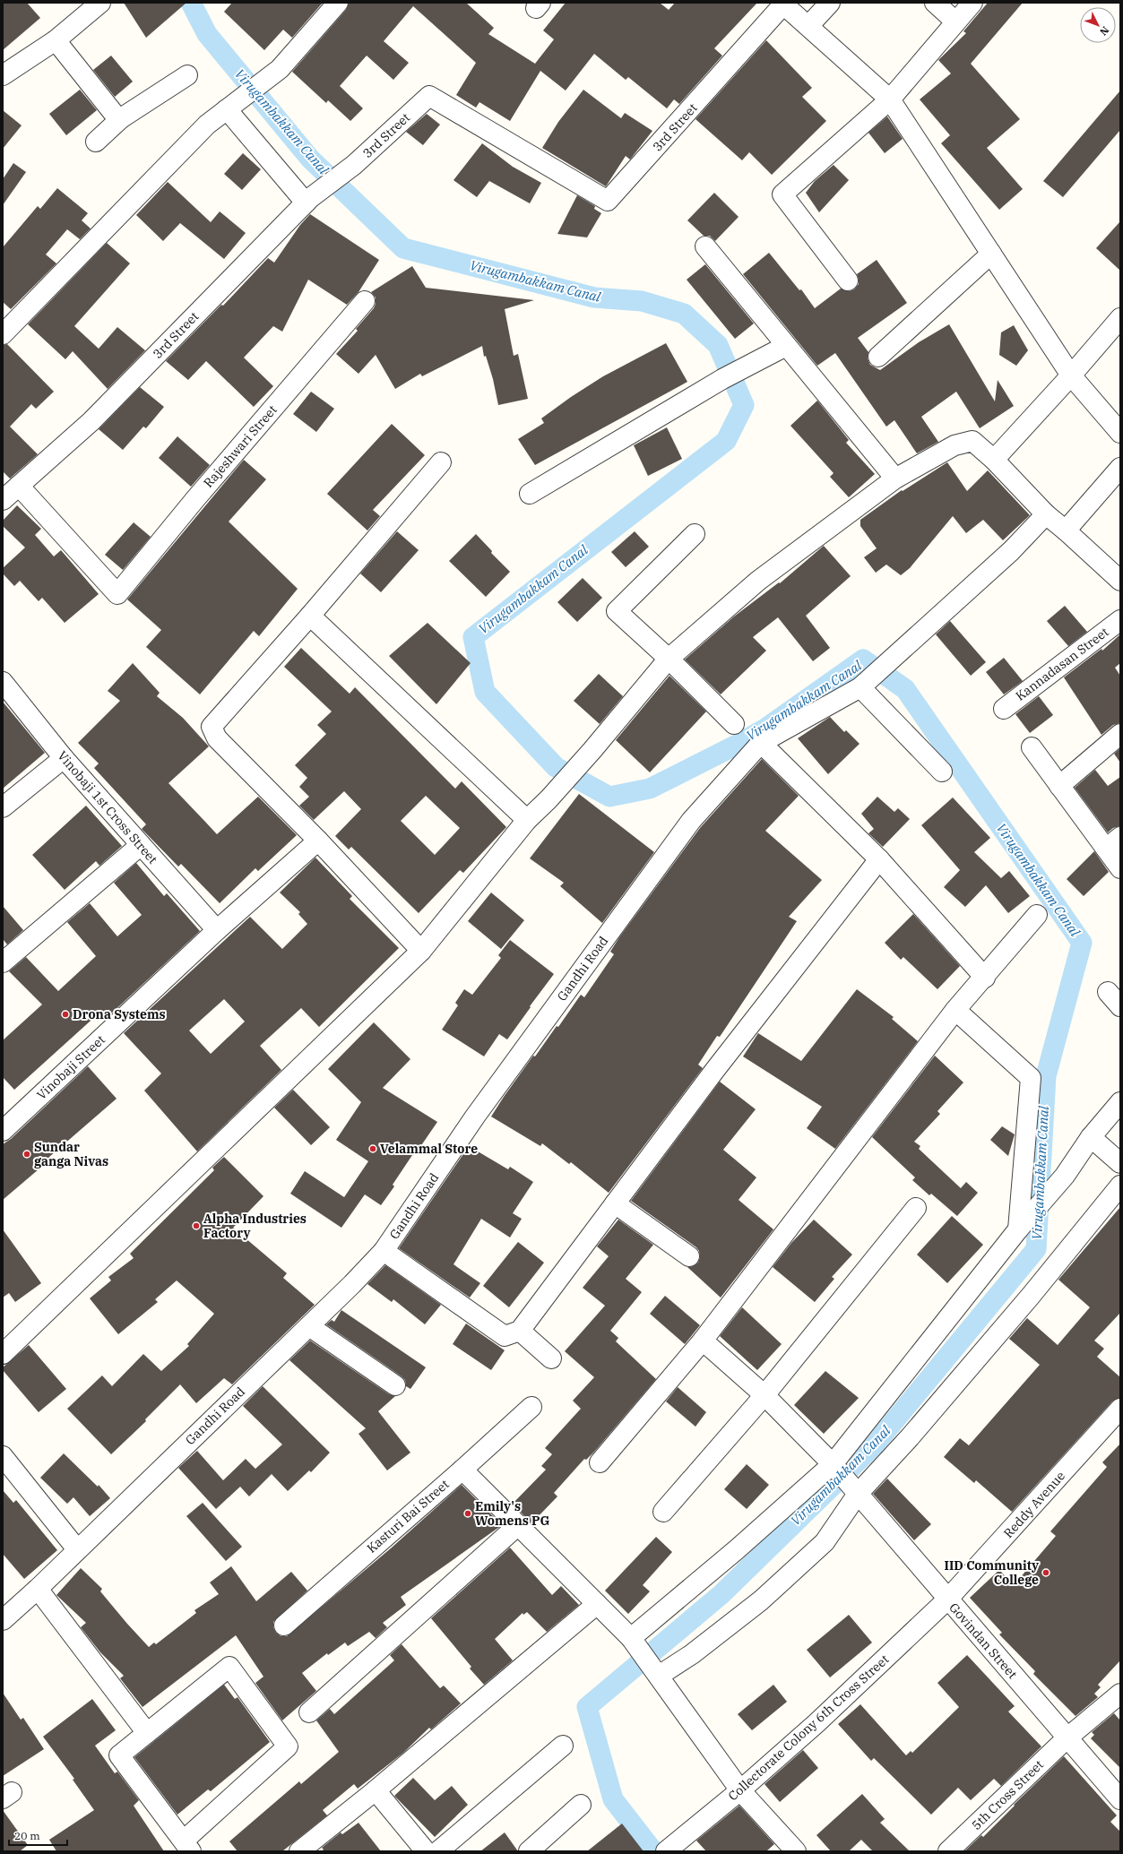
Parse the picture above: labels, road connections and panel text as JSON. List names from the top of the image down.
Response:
{
  "streets": {
    "street": [
      "3rd Street",
      "Rajeshwari Street",
      "Kannadasan Street",
      "Vinobaji 1st Cross Street",
      "Gandhi Road",
      "Vinobaji Street",
      "Reddy Avenue",
      "Kasturi Bai Street",
      "Govindan Street",
      "Collectorate Colony 6th Cross Street",
      "5th Cross Street"
    ]
  },
  "crossings": [
    ["3rd Street", "Rajeshwari Street"],
    ["Vinobaji 1st Cross Street", "Vinobaji Street"],
    ["Reddy Avenue", "Govindan Street"],
    ["Reddy Avenue", "Collectorate Colony 6th Cross Street"],
    ["Govindan Street", "Collectorate Colony 6th Cross Street"],
    ["Govindan Street", "5th Cross Street"]
  ],
  "water": ["Virugambakkam Canal"],
  "places": [
    "Drona Systems",
    "Velammal Store",
    "Sundar ganga Nivas",
    "Alpha Industries Factory",
    "Emily's Womens PG",
    "IID Community College"
  ],
  "scale_bar": "20 m",
  "north": "bottom right"
}
